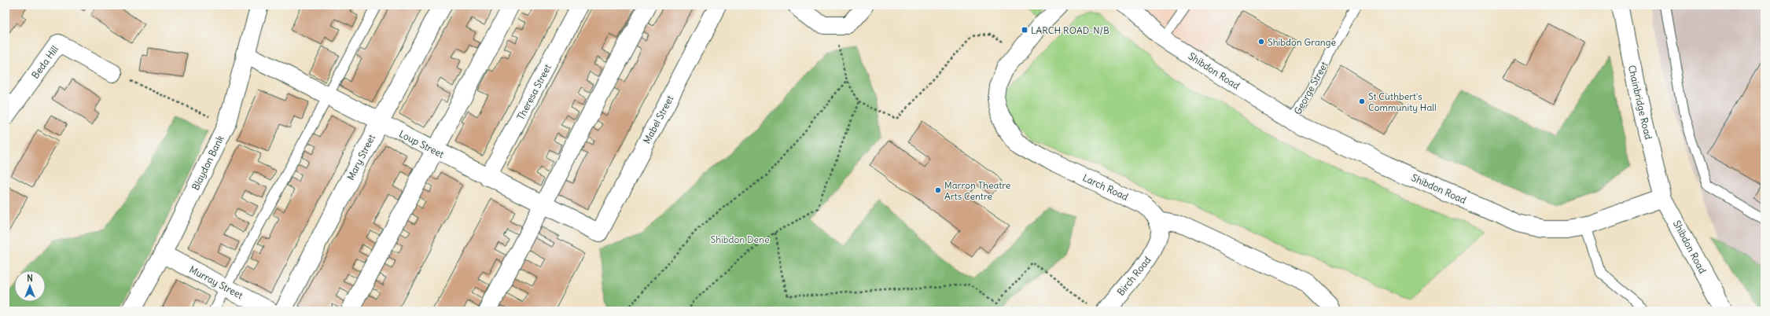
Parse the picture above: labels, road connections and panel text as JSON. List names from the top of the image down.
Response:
{
  "streets": {
    "street": [
      "Beda Hill",
      "Shibdon Road",
      "Theresa Street",
      "Chainbridge Road",
      "Mabel Street",
      "Loup Street",
      "Mary Street",
      "Blaydon Bank",
      "Larch Road",
      "Birch Road",
      "Murray Street"
    ],
    "lane": ["George Street"]
  },
  "crossings": [
    ["Shibdon Road", "George Street"],
    ["Shibdon Road", "Chainbridge Road"],
    ["Theresa Street", "Loup Street"],
    ["Mabel Street", "Loup Street"],
    ["Loup Street", "Mary Street"],
    ["Loup Street", "Blaydon Bank"],
    ["Blaydon Bank", "Murray Street"],
    ["Larch Road", "Birch Road"]
  ],
  "parks": ["Shibdon Dene"],
  "places": {
    "transit": ["LARCH ROAD-N/B"],
    "other": ["Shibdon Grange", "St Cuthbert's Community Hall", "Marron Theatre Arts Centre"]
  },
  "north": "top"
}
